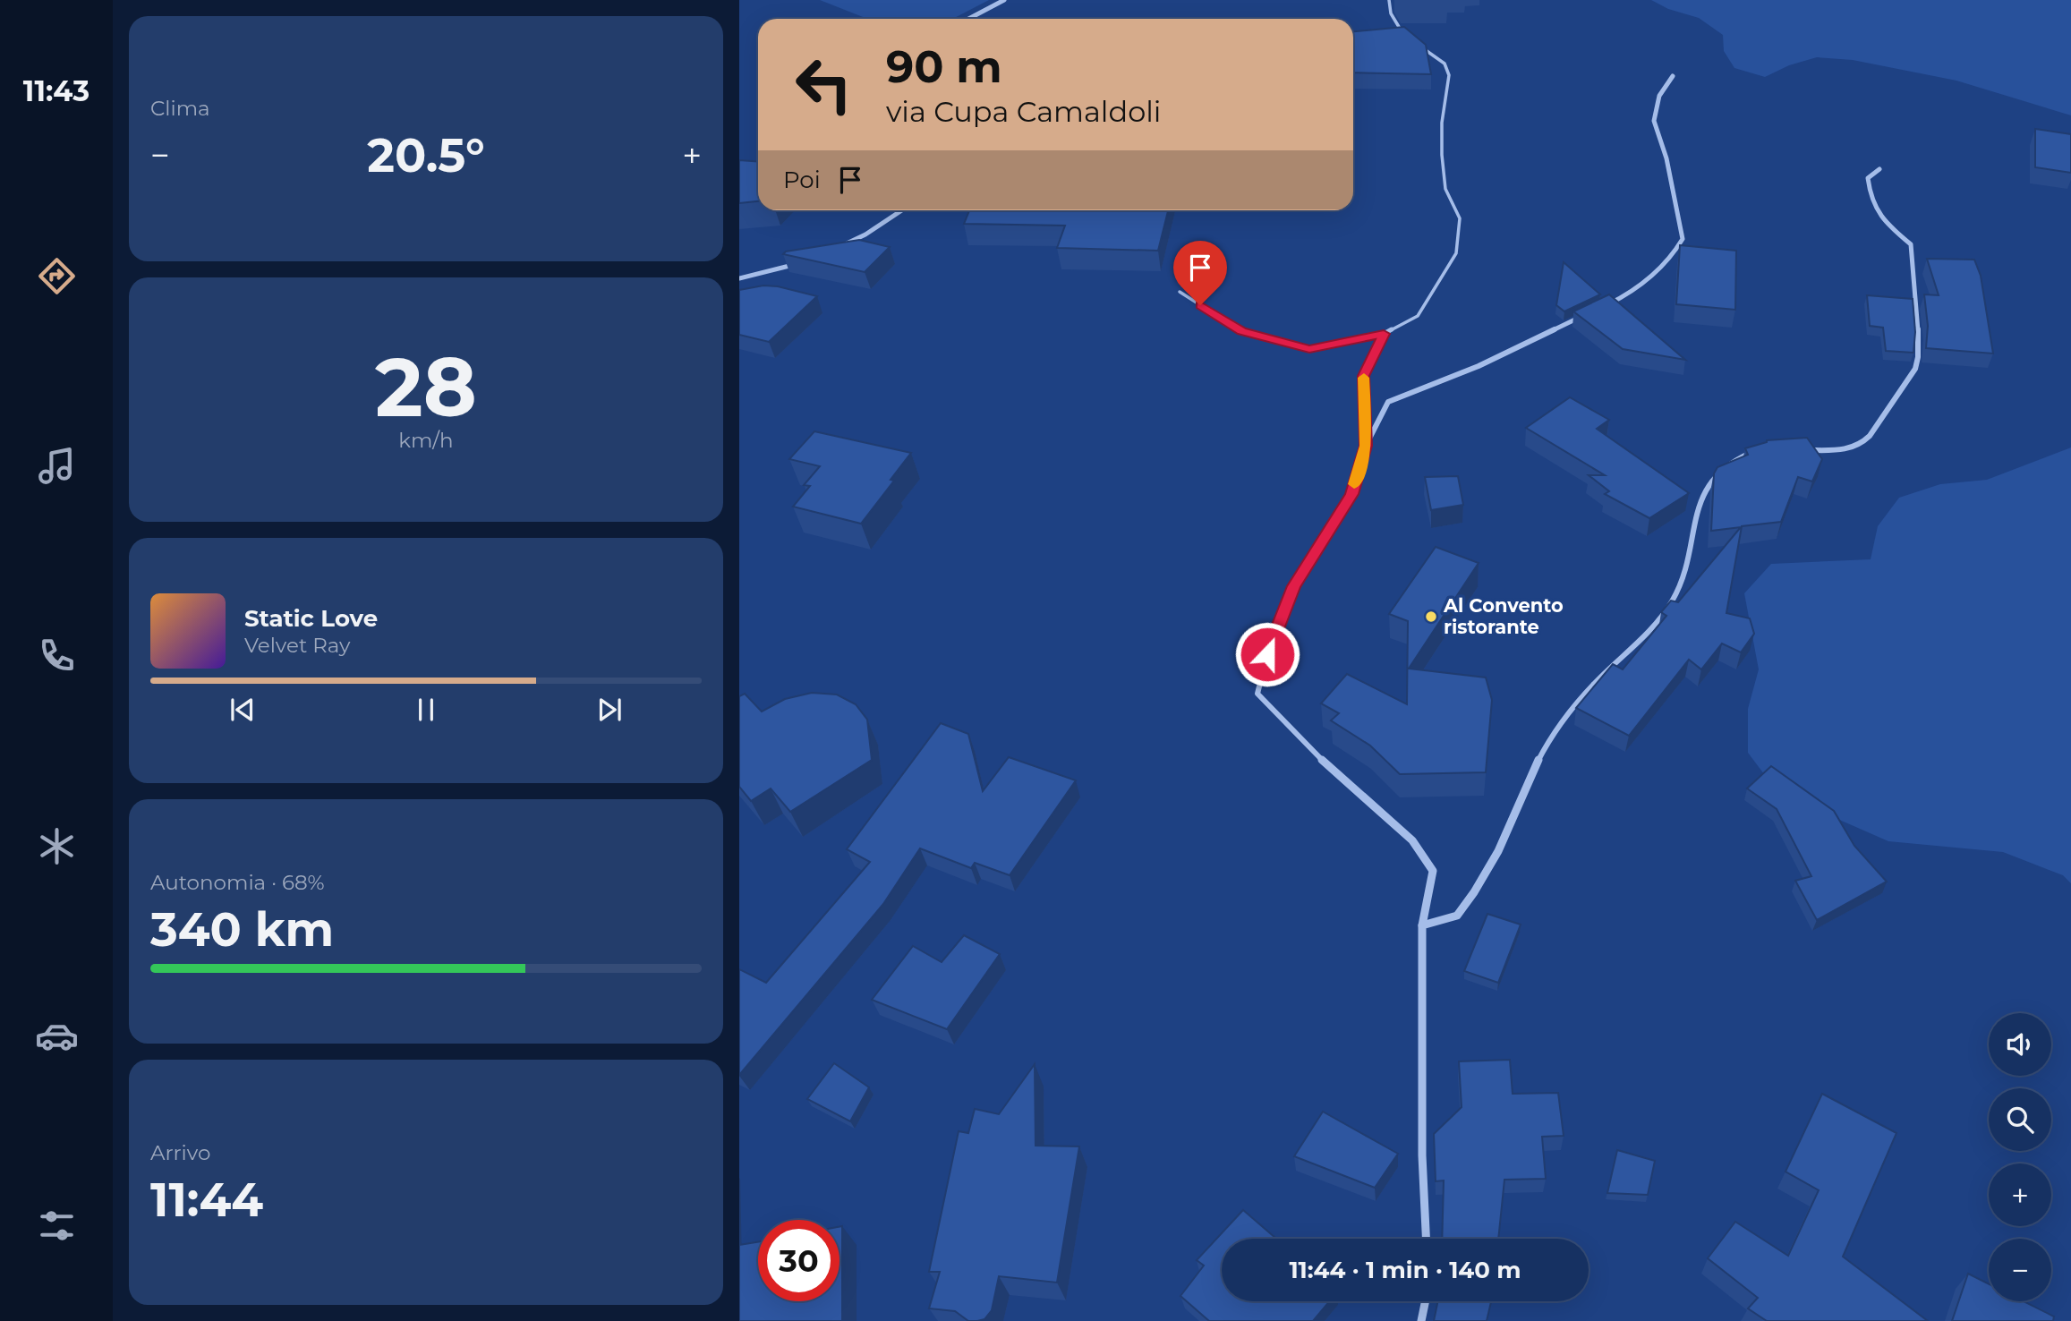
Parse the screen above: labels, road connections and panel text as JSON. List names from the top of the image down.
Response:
{
  "places": ["Al Convento ristorante"],
  "page": {
    "tabs": "11:43",
    "tile": [
      "Clima",
      ["28", "km/h"],
      ["Autonomia · 68%", "340 km"],
      ["Arrivo", "11:44"]
    ],
    "turn": ["90 m", "via Cupa Camaldoli"],
    "heat": ["−", "20.5°", "+"],
    "then": "Poi",
    "song": ["Static Love", "Velvet Ray"],
    "map_buttons": ["+", "−"],
    "limit": "30",
    "trip": "11:44 · 1 min · 140 m"
  }
}
